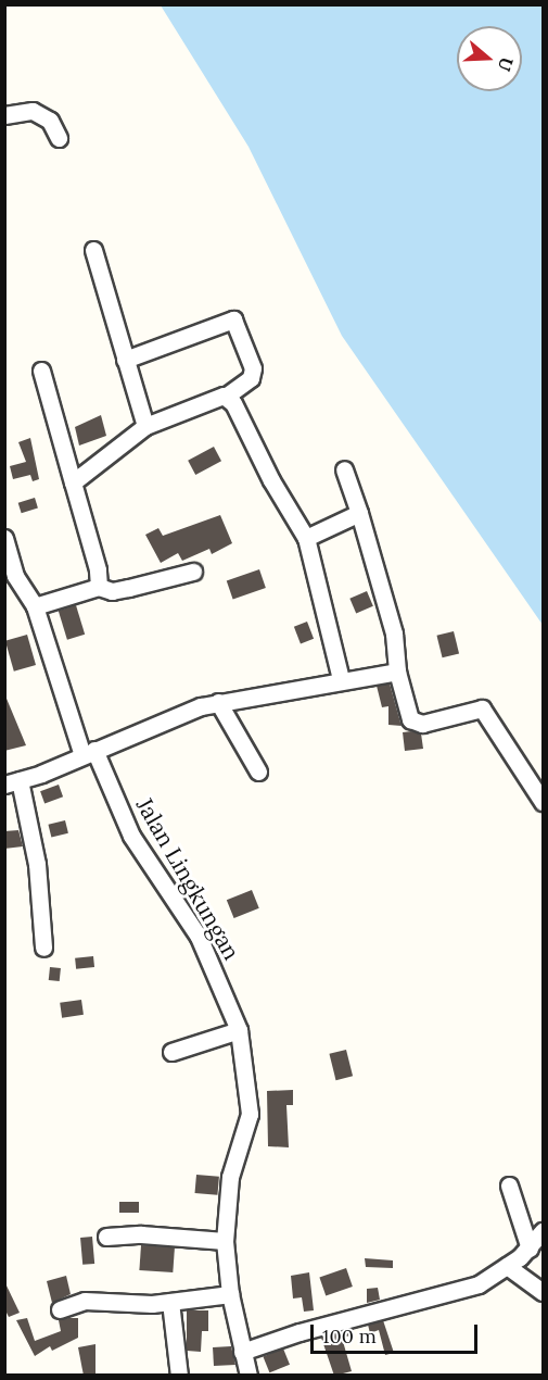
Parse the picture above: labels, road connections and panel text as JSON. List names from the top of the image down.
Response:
{
  "streets": {
    "street": ["Jalan Lingkungan"]
  },
  "scale_bar": "100 m",
  "north": "right"
}
